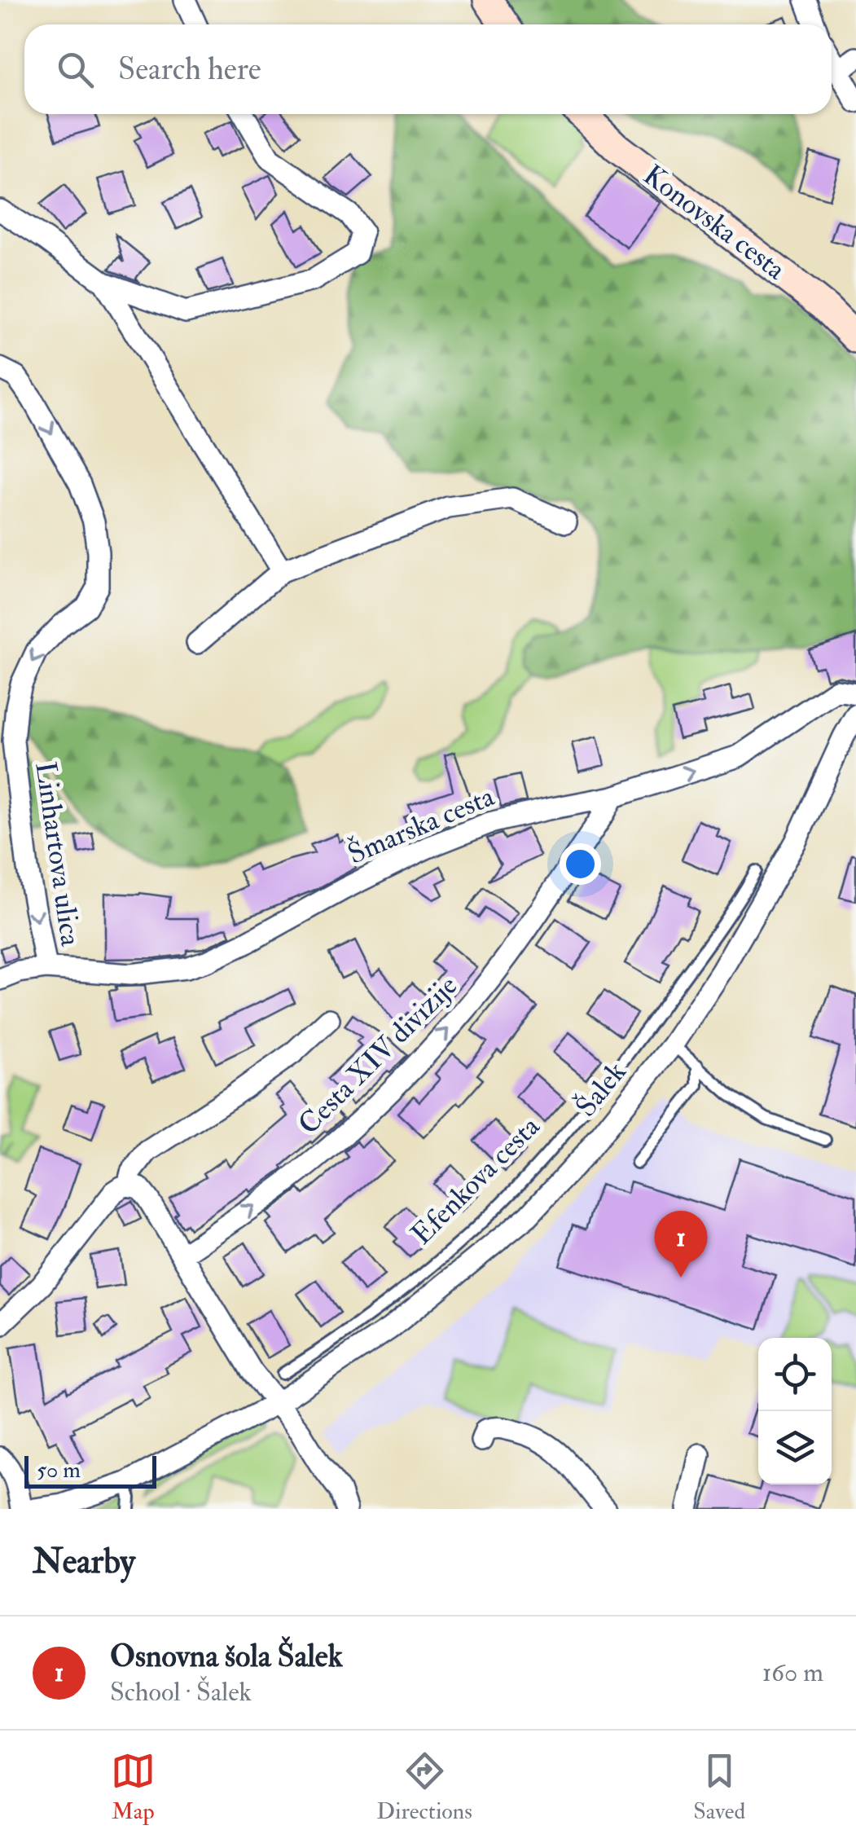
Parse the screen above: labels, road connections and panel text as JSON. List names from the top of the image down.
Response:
{
  "streets": {
    "street": [
      "Konovska cesta",
      "Šmarska cesta",
      "Linhartova ulica",
      "Cesta XIV divizije",
      "Šalek"
    ],
    "lane": ["Efenkova cesta"]
  },
  "crossings": [
    ["Šmarska cesta", "Linhartova ulica"],
    ["Šmarska cesta", "Cesta XIV divizije"]
  ],
  "one_way": ["Linhartova ulica"],
  "scale_bar": "50 m",
  "page": {
    "search": "Search here",
    "pins": "1",
    "scale": "50 m",
    "heading": "Nearby",
    "list": [
      {
        "mark": "1",
        "name": "Osnovna šola Šalek",
        "note": "School · Šalek",
        "value": "160 m"
      }
    ],
    "nav": ["Map", "Directions", "Saved"]
  }
}
